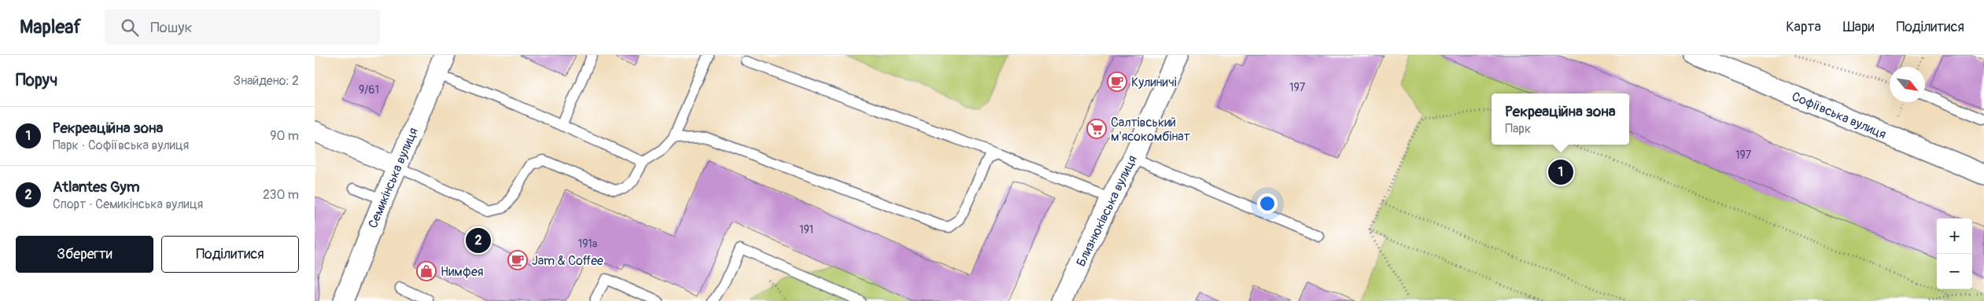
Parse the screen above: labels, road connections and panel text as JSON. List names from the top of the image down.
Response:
{
  "streets": {
    "street": ["Софіївська вулиця", "Семикінська вулиця", "Близнюківська вулиця"]
  },
  "places": {
    "cafe": ["Кулиничі", "Jam & Coffee"],
    "supermarket": ["Салтівський м'ясокомбінат"],
    "shop": ["Нимфея"]
  },
  "house_numbers": [
    "197",
    "9/61",
    "197",
    "191",
    "191а"
  ],
  "north": "bottom right",
  "page": {
    "header": "Mapleaf",
    "search": "Пошук",
    "nav": ["Карта", "Шари", "Поділитися"],
    "heading": ["Поруч", "Знайдено: 2"],
    "popup": ["Рекреаційна зона", "Парк"],
    "list": [
      {
        "mark": "1",
        "name": "Рекреаційна зона",
        "note": "Парк · Софіївська вулиця",
        "value": "90 m"
      },
      {
        "mark": "2",
        "name": "Atlantes Gym",
        "note": "Спорт · Семикінська вулиця",
        "value": "230 m"
      }
    ],
    "pins": ["1", "2"],
    "map_buttons": ["+", "−"],
    "buttons": ["Зберегти", "Поділитися"]
  }
}
